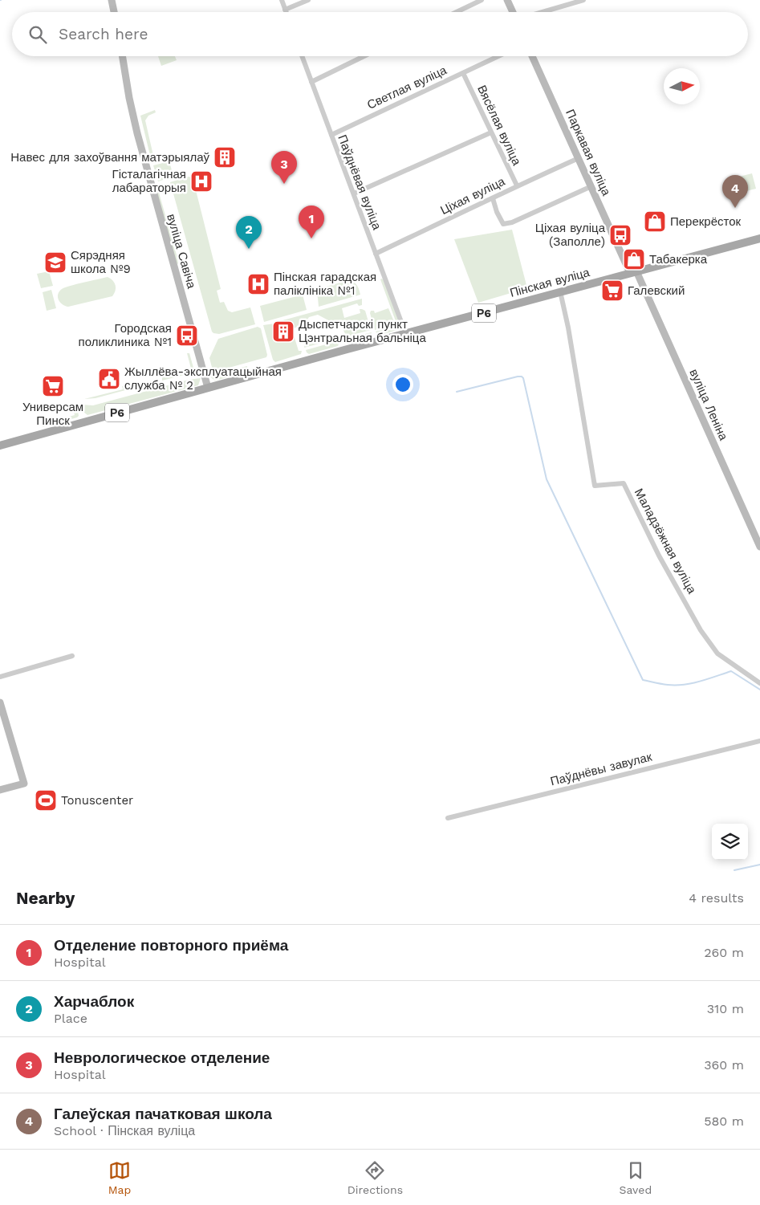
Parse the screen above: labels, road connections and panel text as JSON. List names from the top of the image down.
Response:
{
  "streets": {
    "main road": ["Пінская вуліца", "Р6"],
    "street": [
      "Светлая вуліца",
      "Вясёлая вуліца",
      "Паркавая вуліца",
      "Паўднёвая вуліца",
      "Ціхая вуліца",
      "вуліца Савіча",
      "вуліца Леніна",
      "Маладзёжная вуліца",
      "Паўднёвы завулак"
    ]
  },
  "crossings": [
    ["Светлая вуліца", "Вясёлая вуліца"],
    ["Светлая вуліца", "Паўднёвая вуліца"],
    ["Вясёлая вуліца", "Ціхая вуліца"],
    ["Паркавая вуліца", "Ціхая вуліца"],
    ["Паркавая вуліца", "Пінская вуліца"],
    ["Паркавая вуліца", "вуліца Леніна"],
    ["Паўднёвая вуліца", "Ціхая вуліца"],
    ["Паўднёвая вуліца", "Пінская вуліца"],
    ["Паўднёвая вуліца", "Р6"],
    ["вуліца Савіча", "Р6"],
    ["Пінская вуліца", "Р6"],
    ["Пінская вуліца", "вуліца Леніна"],
    ["Пінская вуліца", "Маладзёжная вуліца"]
  ],
  "places": {
    "building": ["Навес для захоўвання матэрыялаў", "Дыспетчарскі пункт Цэнтральная бальніца"],
    "hospital": ["Гісталагічная лабараторыя", "Пінская гарадская паліклініка №1"],
    "shop": ["Перекрёсток", "Табакерка"],
    "bus stop": ["Ціхая вуліца (Заполле)", "Городская поликлиника №1"],
    "school or university": ["Сярэдняя школа №9"],
    "supermarket": ["Галевский", "Универсам Пинск"],
    "public building": ["Жыллёва-эксплуатацыйная служба № 2"],
    "sports": ["Tonuscenter"]
  },
  "north": "right",
  "page": {
    "search": "Search here",
    "pins": [
      "3",
      "4",
      "1",
      "2"
    ],
    "heading": ["Nearby", "4 results"],
    "list": [
      {
        "mark": "1",
        "name": "Отделение повторного приёма",
        "note": "Hospital",
        "value": "260 m"
      },
      {
        "mark": "2",
        "name": "Харчаблок",
        "note": "Place",
        "value": "310 m"
      },
      {
        "mark": "3",
        "name": "Неврологическое отделение",
        "note": "Hospital",
        "value": "360 m"
      },
      {
        "mark": "4",
        "name": "Галеўская пачатковая школа",
        "note": "School · Пінская вуліца",
        "value": "580 m"
      }
    ],
    "nav": ["Map", "Directions", "Saved"]
  }
}
